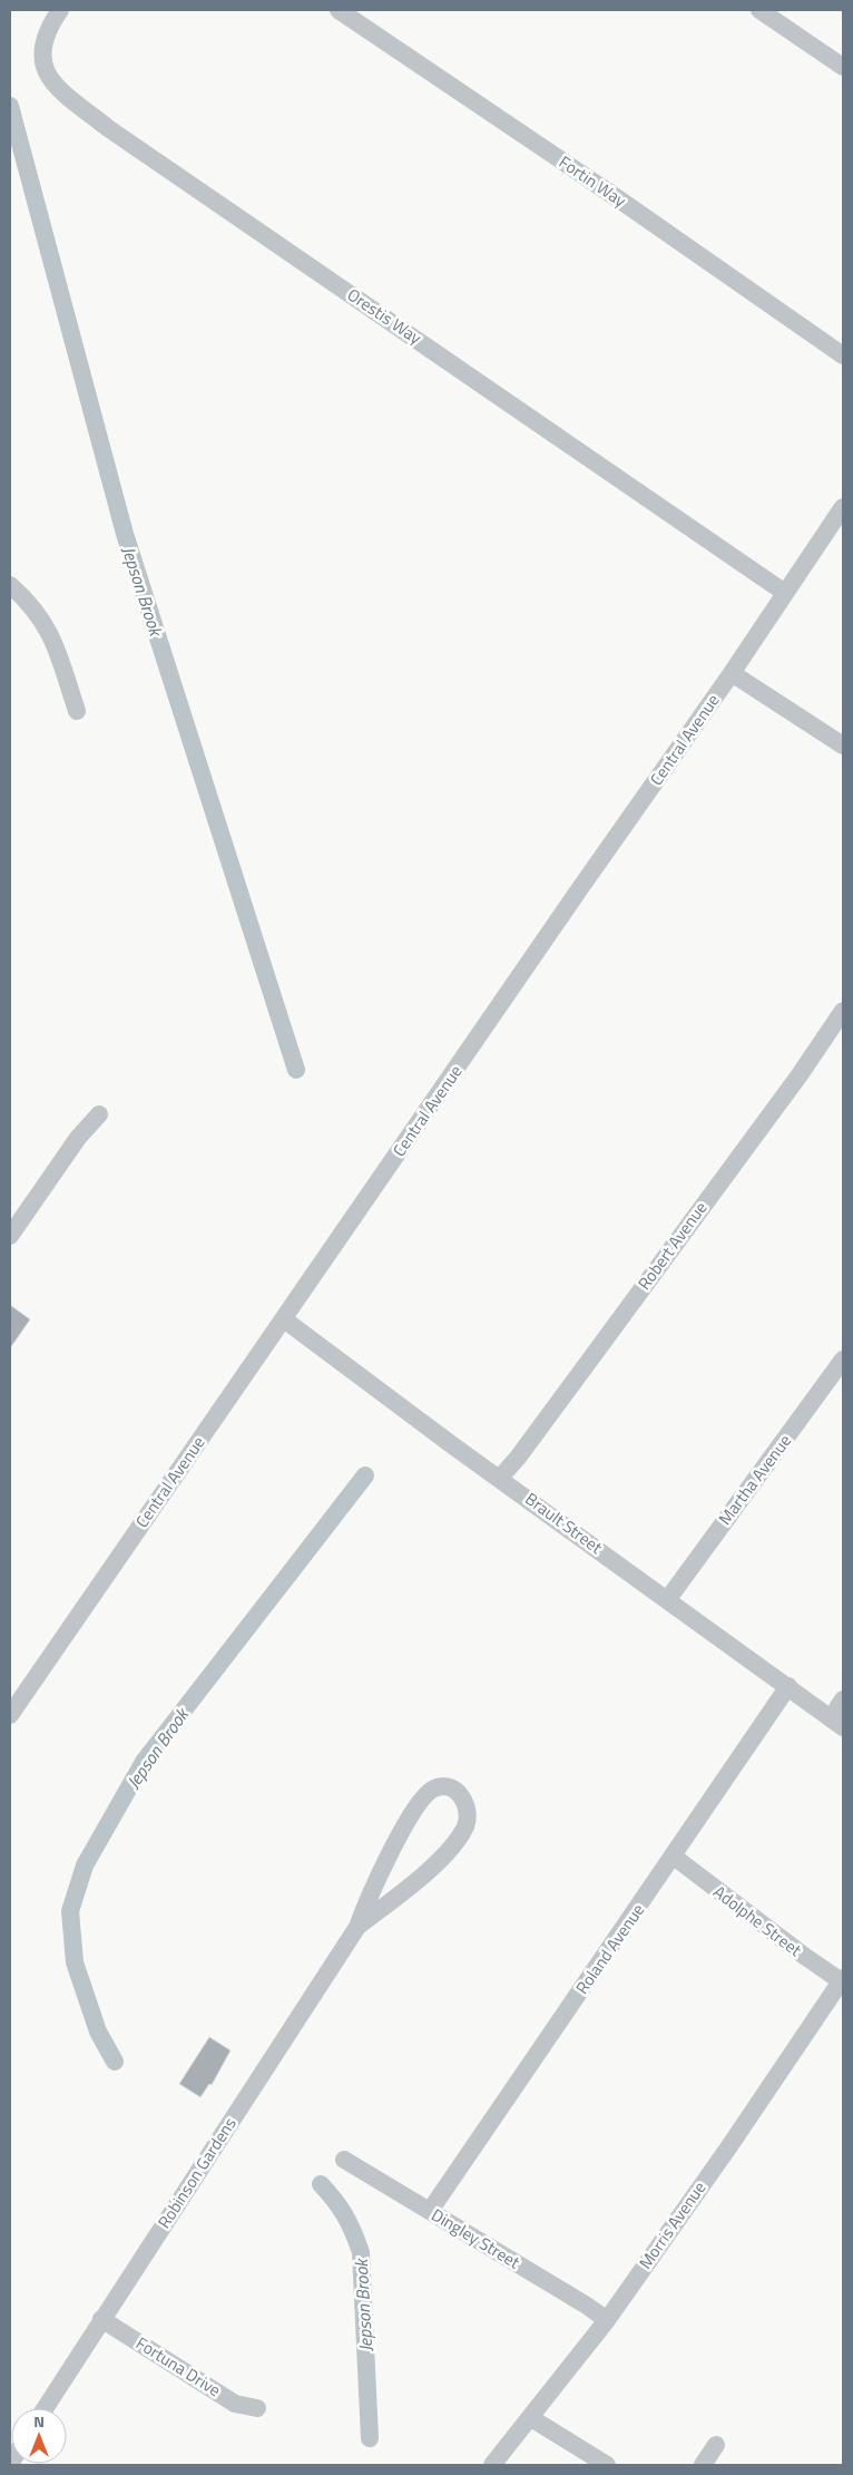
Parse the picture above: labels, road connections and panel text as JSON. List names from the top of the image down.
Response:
{
  "streets": {
    "street": [
      "Fortin Way",
      "Orestis Way",
      "Central Avenue",
      "Robert Avenue",
      "Martha Avenue",
      "Brault Street",
      "Adolphe Street",
      "Roland Avenue",
      "Robinson Gardens",
      "Morris Avenue",
      "Dingley Street",
      "Fortuna Drive"
    ]
  },
  "crossings": [
    ["Orestis Way", "Central Avenue"],
    ["Central Avenue", "Brault Street"],
    ["Robert Avenue", "Brault Street"],
    ["Martha Avenue", "Brault Street"],
    ["Brault Street", "Roland Avenue"],
    ["Adolphe Street", "Roland Avenue"],
    ["Adolphe Street", "Morris Avenue"],
    ["Roland Avenue", "Dingley Street"],
    ["Robinson Gardens", "Fortuna Drive"],
    ["Morris Avenue", "Dingley Street"]
  ],
  "water": ["Jepson Brook"],
  "north": "top"
}
